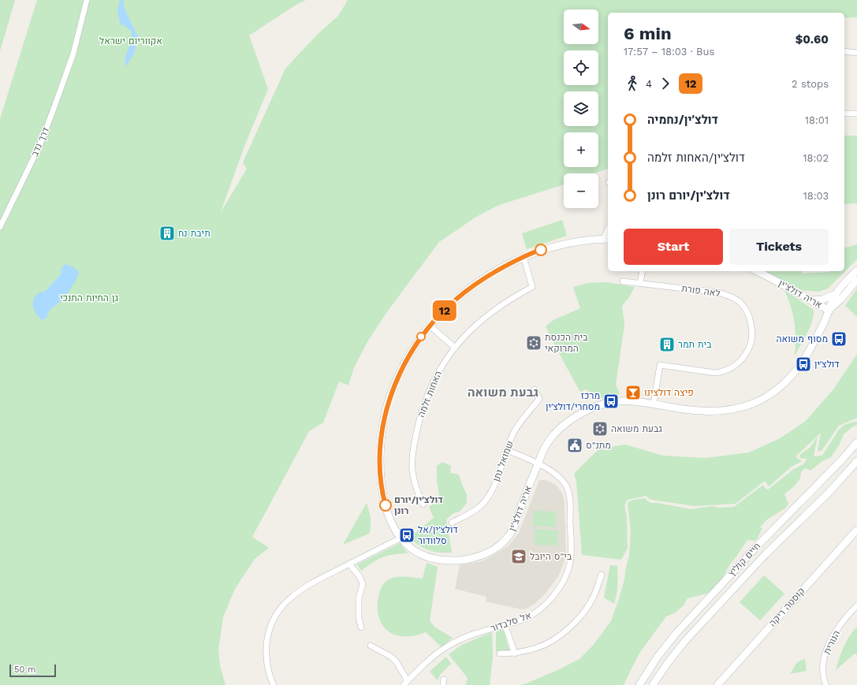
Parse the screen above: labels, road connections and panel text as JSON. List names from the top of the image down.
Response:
{
  "streets": {
    "street": [
      "דרך נדב",
      "לאה פורת",
      "אריה דולצ'ין",
      "האחות זלמה",
      "שמואל נתן",
      "חיים קוליץ",
      "קוסטה ריקה",
      "אל סלבדור",
      "הנורית"
    ]
  },
  "crossings": [
    ["לאה פורת", "אריה דולצ'ין"],
    ["אריה דולצ'ין", "האחות זלמה"],
    ["אריה דולצ'ין", "אל סלבדור"],
    ["שמואל נתן", "אל סלבדור"]
  ],
  "districts": ["גבעת משואה"],
  "parks": ["אקווריום ישראל", "גן החיות התנכי"],
  "places": {
    "building": ["תיבת נח", "בית תמר"],
    "bus stop": [
      "מסוף משואה",
      "דולצ׳ין",
      "מרכז מסחרי/דולצ׳ין",
      "דולצ׳ין/אל סלוודור"
    ],
    "synagogue": ["בית הכנסת המרוקאי", "גבעת משואה"],
    "bar": ["פיצה דולצינו"],
    "public building": ["מתנ\"ס"],
    "other": ["דולצ׳ין/יורם רונן"],
    "school or university": ["בי\"ס היובל"]
  },
  "lines": ["bus line 12"],
  "scale_bar": "50 m",
  "north": "right",
  "page": {
    "on_map": "12",
    "map_buttons": ["+", "−"],
    "heading": ["6 min", "17:57 – 18:03 · Bus", "$0.60"],
    "legs": ["4", "12", "2 stops"],
    "list": [
      {
        "name": "דולצ׳ין/נחמיה",
        "value": "18:01"
      },
      {
        "name": "דולצ׳ין/האחות זלמה",
        "value": "18:02"
      },
      {
        "name": "דולצ׳ין/יורם רונן",
        "value": "18:03"
      }
    ],
    "buttons": ["Start", "Tickets"],
    "scale": "50 m"
  }
}
